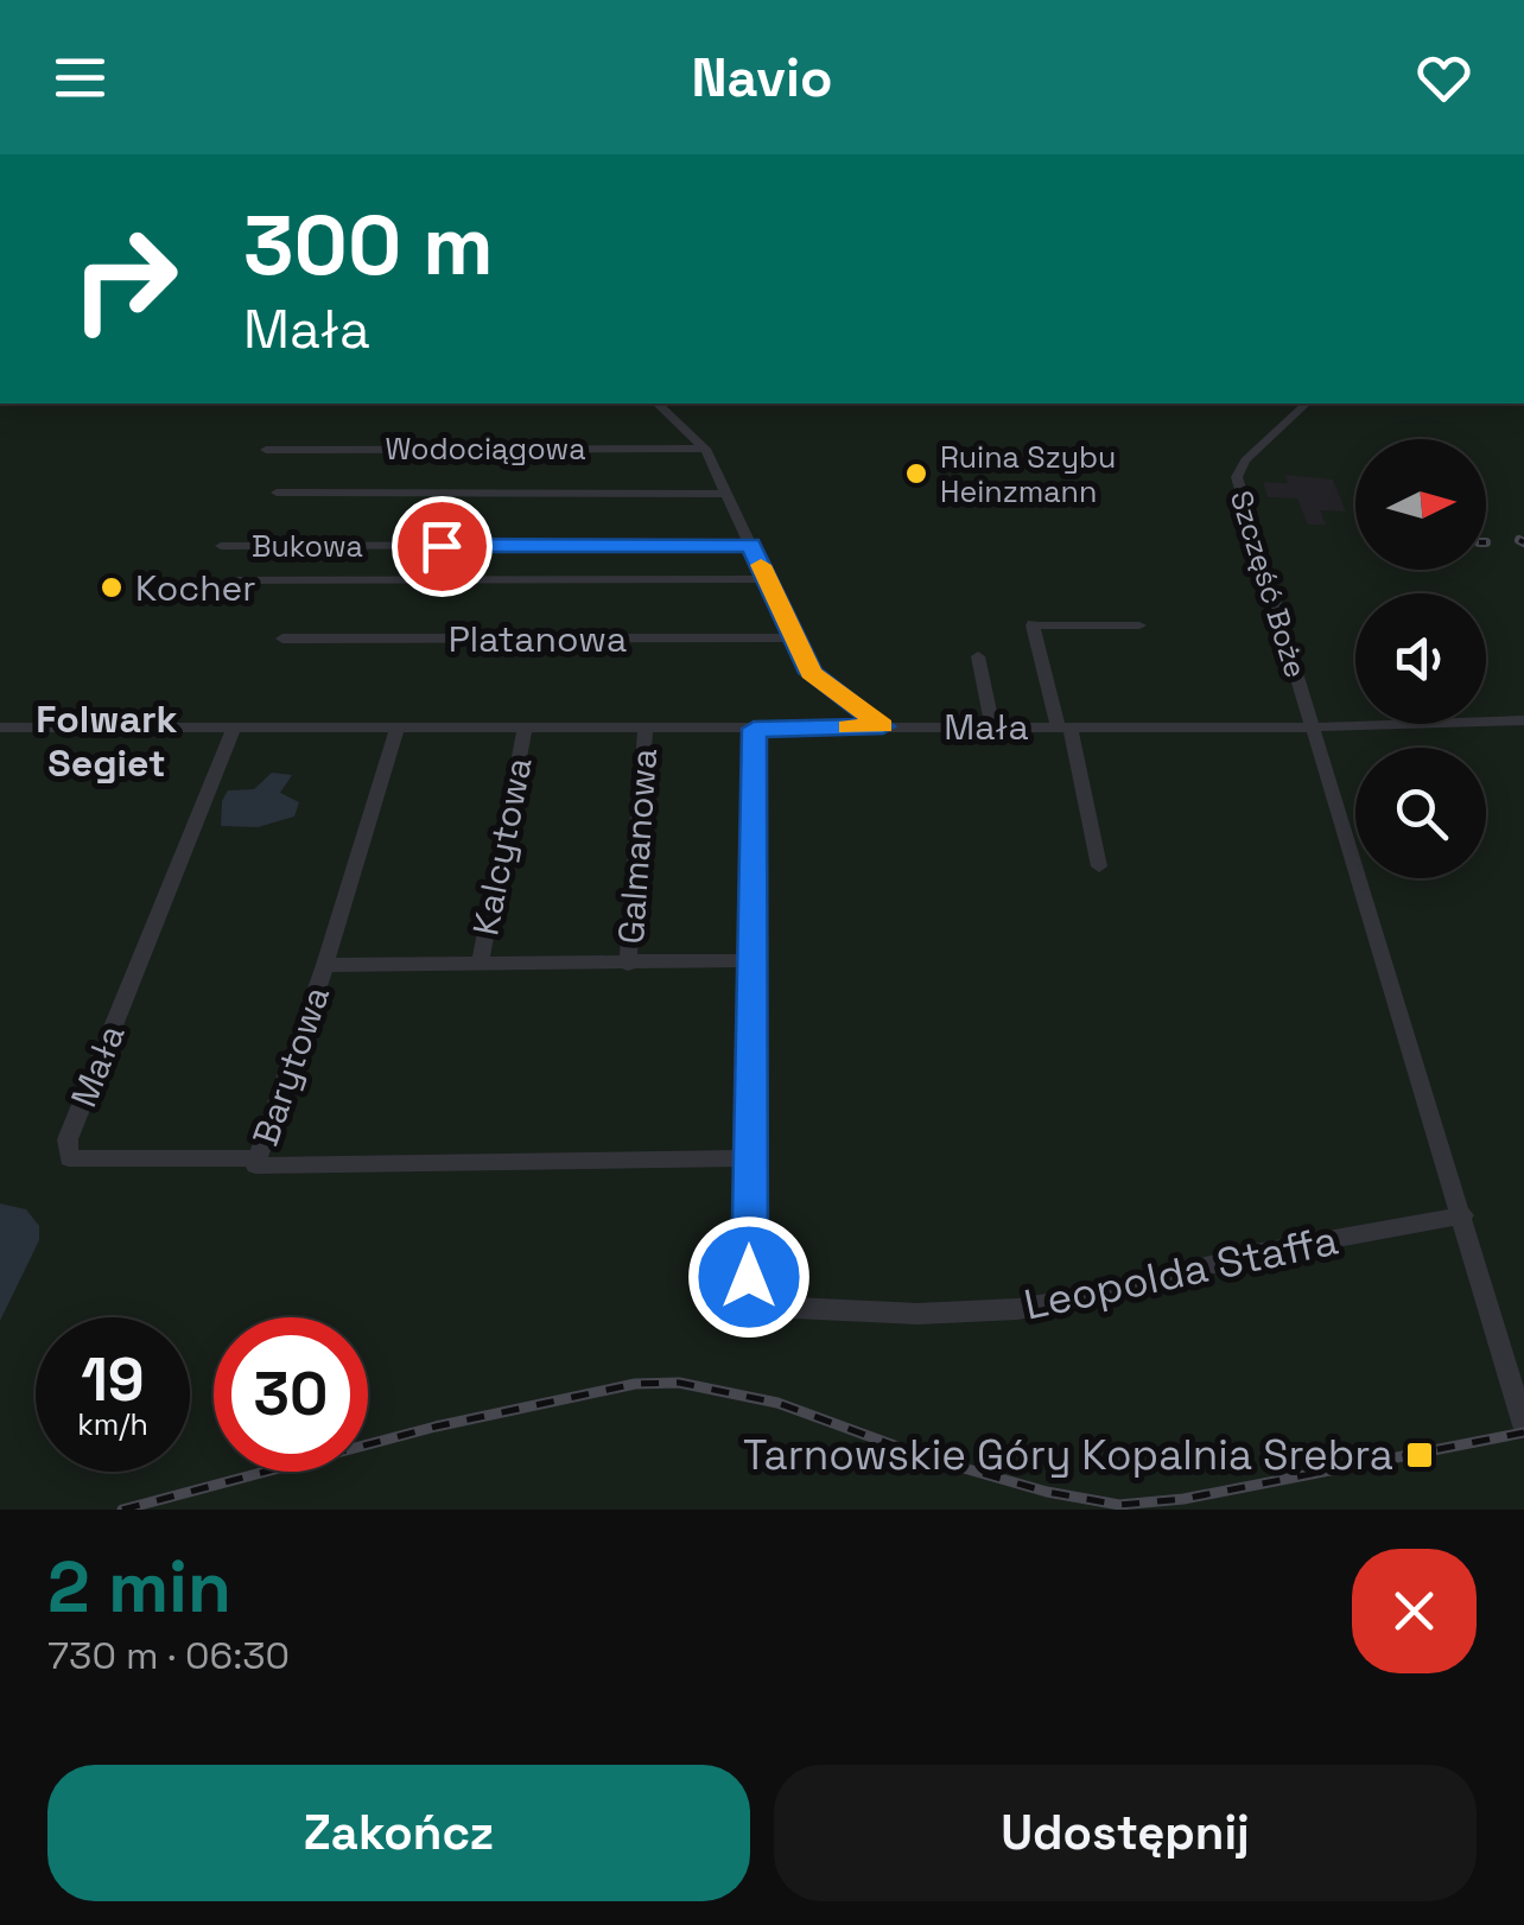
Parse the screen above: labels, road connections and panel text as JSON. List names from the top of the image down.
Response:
{
  "streets": {
    "street": [
      "Wodociągowa",
      "Bukowa",
      "Szczęść Boże",
      "Platanowa",
      "Mała",
      "Kalcytowa",
      "Galmanowa",
      "Barytowa",
      "Leopolda Staffa"
    ]
  },
  "crossings": [
    ["Szczęść Boże", "Mała"],
    ["Mała", "Kalcytowa"],
    ["Mała", "Galmanowa"],
    ["Mała", "Barytowa"],
    ["Mała", "Leopolda Staffa"],
    ["Kalcytowa", "Barytowa"],
    ["Galmanowa", "Barytowa"],
    ["Barytowa", "Leopolda Staffa"]
  ],
  "districts": ["Folwark Segiet"],
  "places": {
    "other": ["Ruina Szybu Heinzmann", "Kocher"],
    "transit": ["Tarnowskie Góry Kopalnia Srebra"]
  },
  "north": "right",
  "page": {
    "header": "Navio",
    "turn": ["300 m", "Mała"],
    "speed": "19 km/h",
    "limit": "30",
    "heading": ["2 min", "730 m · 06:30"],
    "buttons": ["Zakończ", "Udostępnij"]
  }
}
